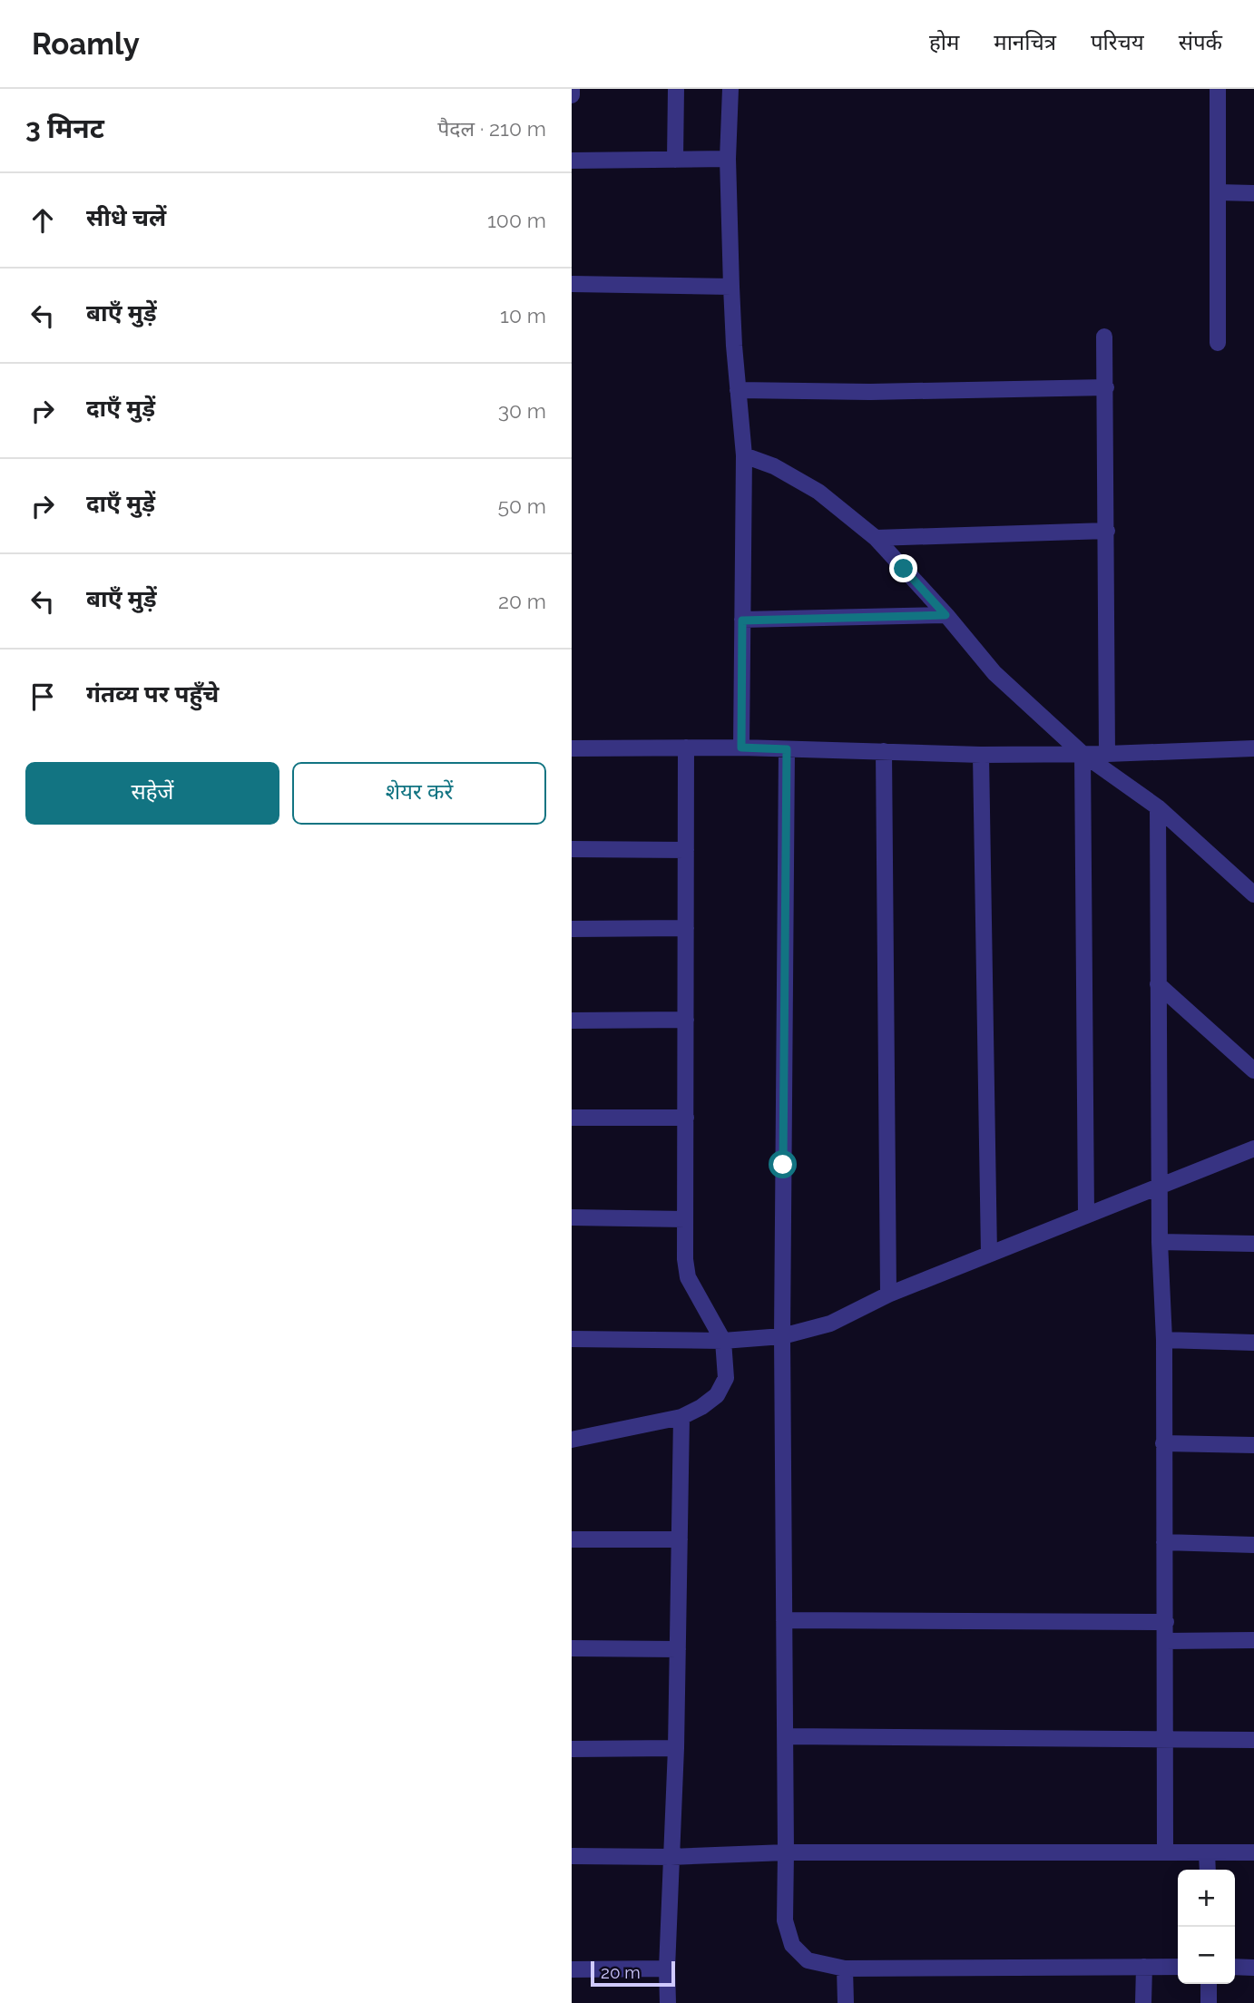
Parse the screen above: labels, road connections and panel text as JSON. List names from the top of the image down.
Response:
{
  "scale_bar": "20 m",
  "page": {
    "header": "Roamly",
    "nav": [
      "होम",
      "मानचित्र",
      "परिचय",
      "संपर्क"
    ],
    "heading": ["3 मिनट", "पैदल · 210 m"],
    "list": [
      ["सीधे चलें", "100 m"],
      ["बाएँ मुड़ें", "10 m"],
      ["दाएँ मुड़ें", "30 m"],
      ["दाएँ मुड़ें", "50 m"],
      ["बाएँ मुड़ें", "20 m"],
      "गंतव्य पर पहुँचे"
    ],
    "buttons": ["सहेजें", "शेयर करें"],
    "map_buttons": ["+", "−"],
    "scale": "20 m"
  }
}
